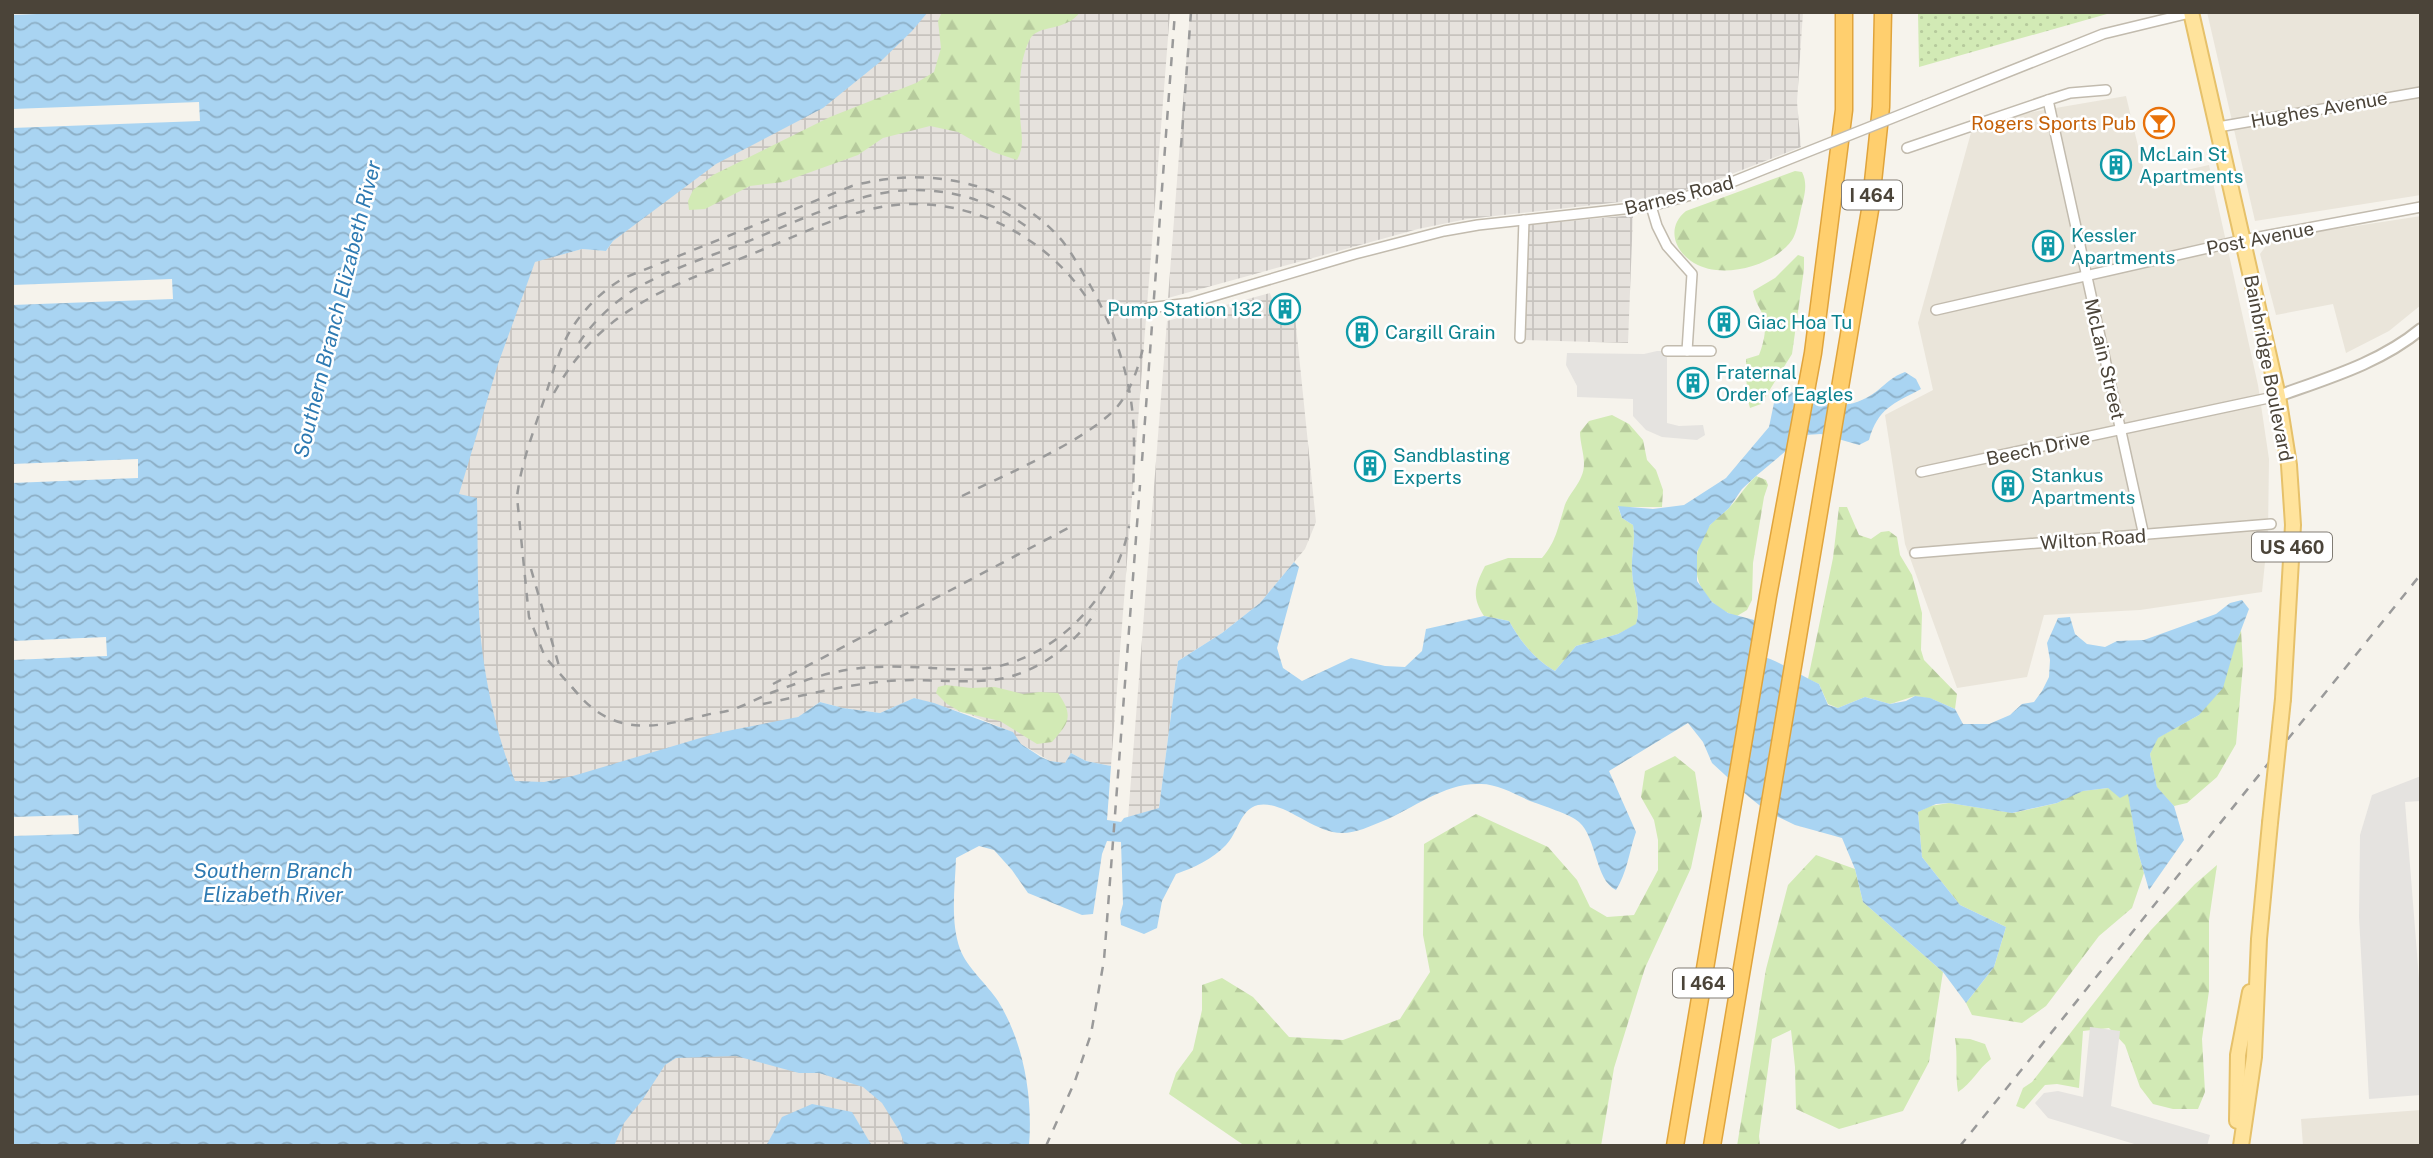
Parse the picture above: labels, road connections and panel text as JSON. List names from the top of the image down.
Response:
{
  "streets": {
    "highway": ["I 464"],
    "main road": ["Bainbridge Boulevard", "US 460"],
    "street": [
      "Hughes Avenue",
      "Barnes Road",
      "Post Avenue",
      "McLain Street",
      "Beech Drive",
      "Wilton Road"
    ]
  },
  "crossings": [
    ["Hughes Avenue", "Bainbridge Boulevard"],
    ["Barnes Road", "Bainbridge Boulevard"],
    ["Post Avenue", "McLain Street"],
    ["Post Avenue", "Bainbridge Boulevard"],
    ["McLain Street", "Beech Drive"],
    ["McLain Street", "Wilton Road"],
    ["Bainbridge Boulevard", "Beech Drive"]
  ],
  "water": ["Southern Branch Elizabeth River"],
  "places": {
    "bar": ["Rogers Sports Pub"],
    "building": [
      "McLain St Apartments",
      "Kessler Apartments",
      "Pump Station 132",
      "Giac Hoa Tu",
      "Cargill Grain",
      "Fraternal Order of Eagles",
      "Sandblasting Experts",
      "Stankus Apartments"
    ]
  }
}
